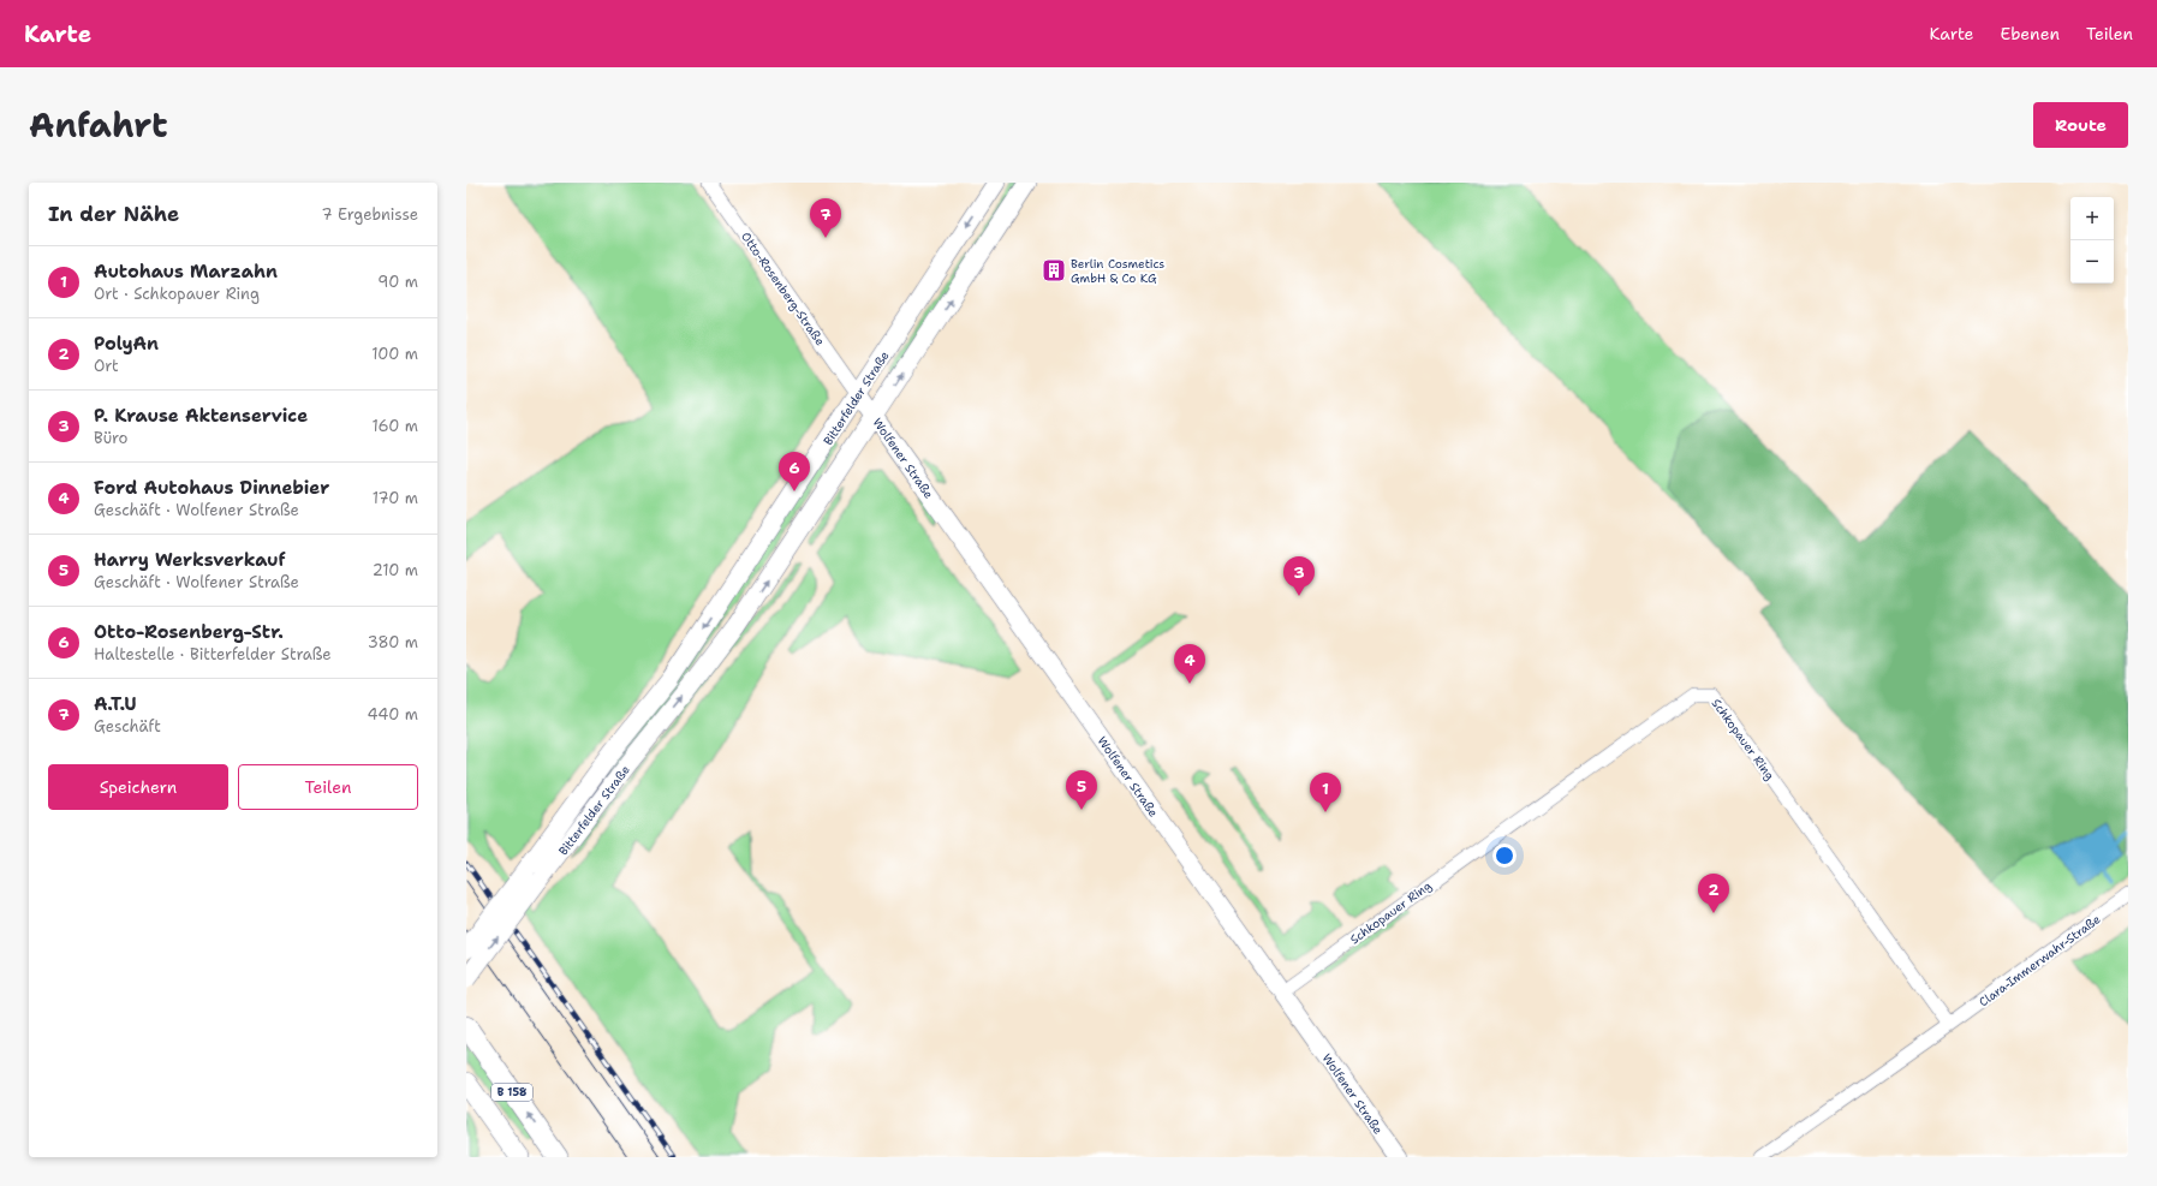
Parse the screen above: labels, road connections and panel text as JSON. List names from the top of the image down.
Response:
{
  "streets": {
    "main road": ["Bitterfelder Straße", "Wolfener Straße", "B 158"],
    "street": ["Otto-Rosenberg-Straße", "Schkopauer Ring", "Clara-Immerwahr-Straße"]
  },
  "crossings": [
    ["Otto-Rosenberg-Straße", "Bitterfelder Straße"],
    ["Otto-Rosenberg-Straße", "Wolfener Straße"],
    ["Bitterfelder Straße", "Wolfener Straße"],
    ["Wolfener Straße", "Schkopauer Ring"],
    ["Schkopauer Ring", "Clara-Immerwahr-Straße"]
  ],
  "places": {
    "building": ["Berlin Cosmetics GmbH & Co KG"]
  },
  "page": {
    "header": "Karte",
    "nav": ["Karte", "Ebenen", "Teilen"],
    "title": "Anfahrt",
    "buttons": [
      "Route",
      ["Speichern", "Teilen"]
    ],
    "heading": ["In der Nähe", "7 Ergebnisse"],
    "map_buttons": ["+", "−"],
    "pins": [
      "7",
      "6",
      "3",
      "4",
      "5",
      "1",
      "2"
    ],
    "list": [
      {
        "mark": "1",
        "name": "Autohaus Marzahn",
        "note": "Ort · Schkopauer Ring",
        "value": "90 m"
      },
      {
        "mark": "2",
        "name": "PolyAn",
        "note": "Ort",
        "value": "100 m"
      },
      {
        "mark": "3",
        "name": "P. Krause Aktenservice",
        "note": "Büro",
        "value": "160 m"
      },
      {
        "mark": "4",
        "name": "Ford Autohaus Dinnebier",
        "note": "Geschäft · Wolfener Straße",
        "value": "170 m"
      },
      {
        "mark": "5",
        "name": "Harry Werksverkauf",
        "note": "Geschäft · Wolfener Straße",
        "value": "210 m"
      },
      {
        "mark": "6",
        "name": "Otto-Rosenberg-Str.",
        "note": "Haltestelle · Bitterfelder Straße",
        "value": "380 m"
      },
      {
        "mark": "7",
        "name": "A.T.U",
        "note": "Geschäft",
        "value": "440 m"
      }
    ]
  }
}
